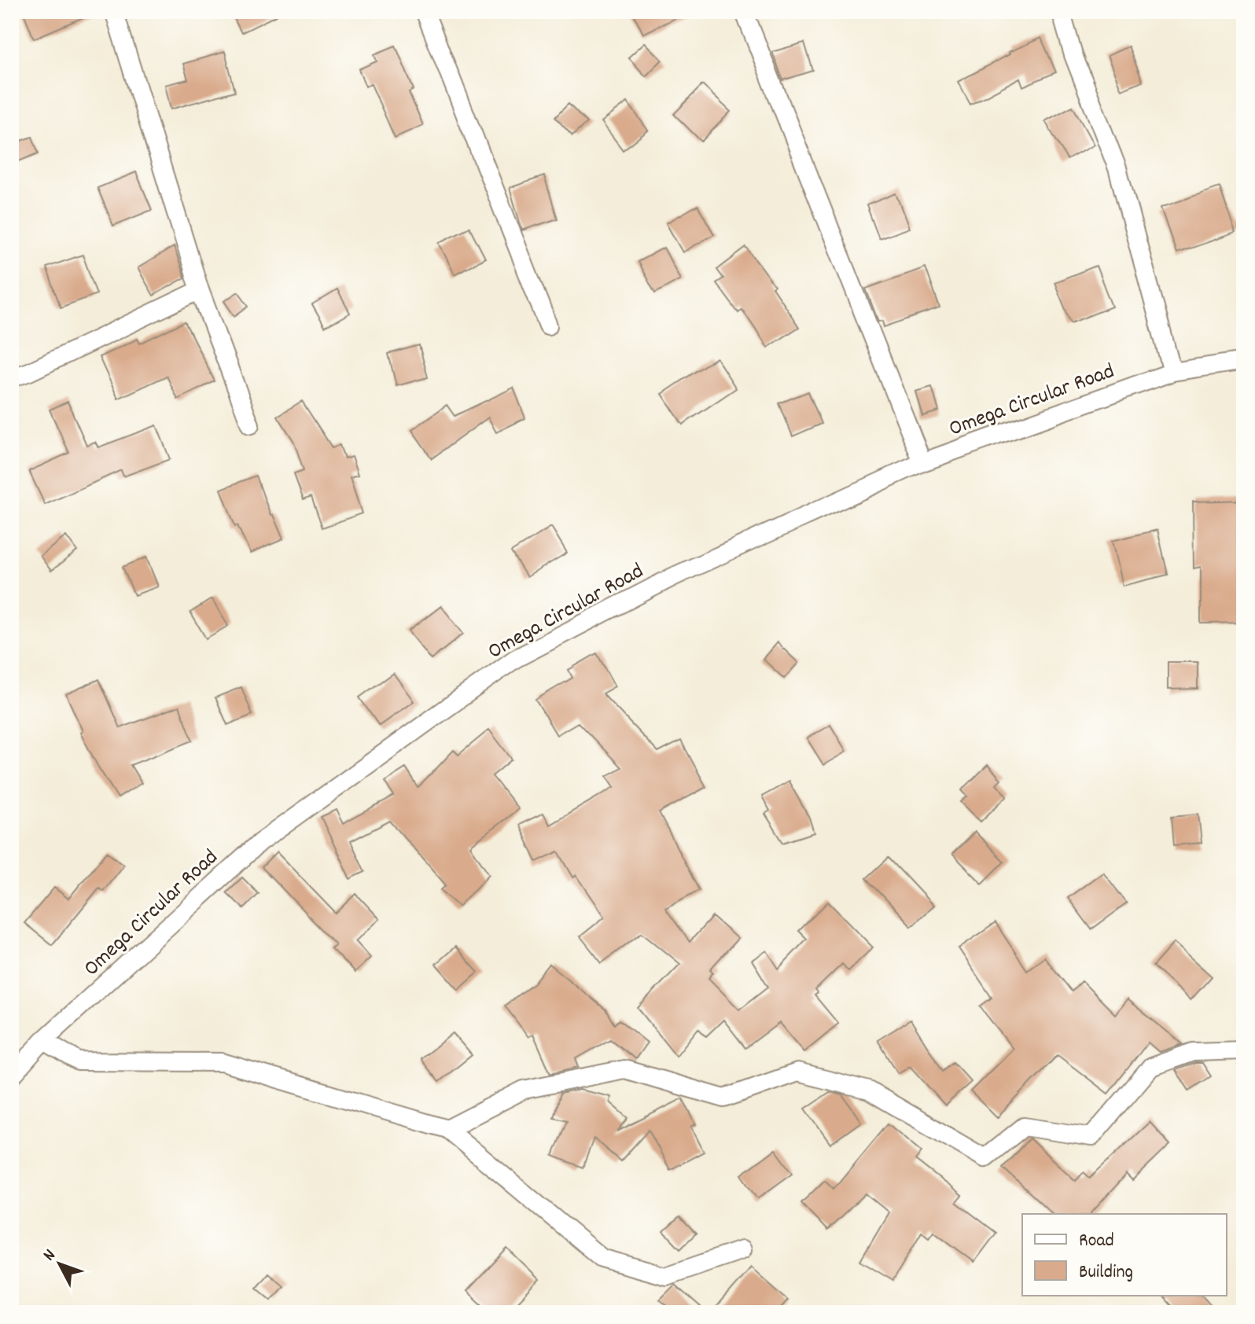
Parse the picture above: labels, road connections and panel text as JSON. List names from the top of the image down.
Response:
{
  "streets": {
    "street": ["Omega Circular Road"]
  },
  "legend": ["Road", "Building"],
  "north": "top left"
}
